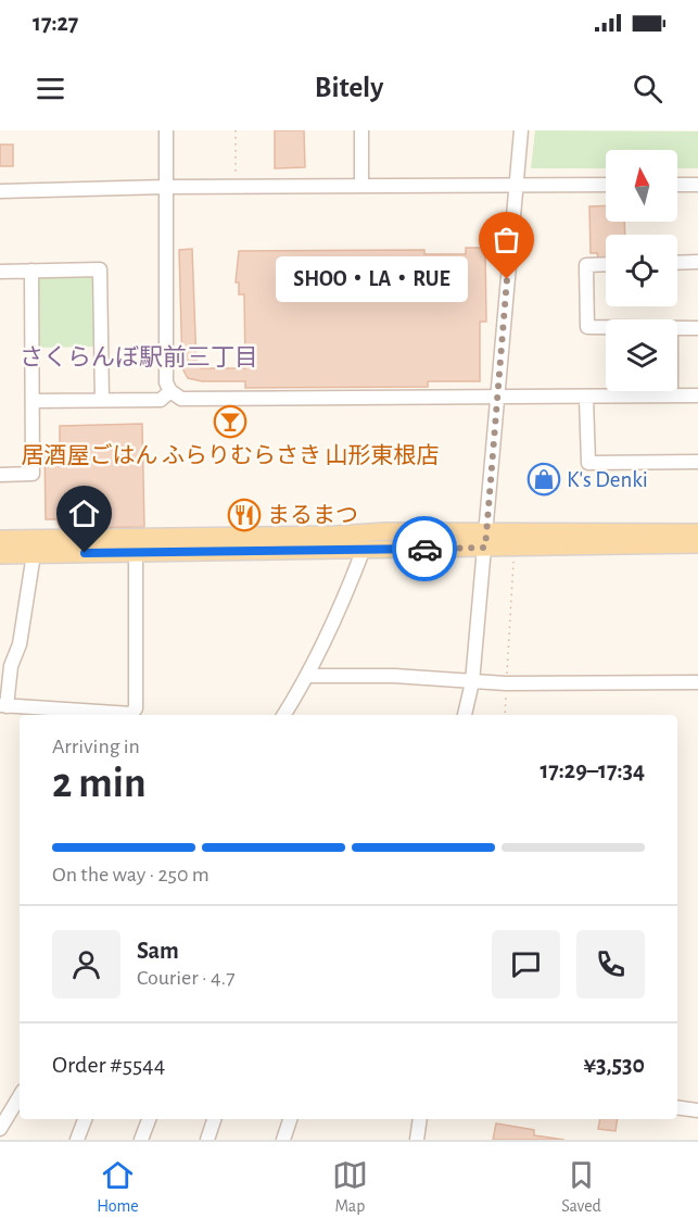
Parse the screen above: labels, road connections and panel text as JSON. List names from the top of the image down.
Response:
{
  "districts": ["さくらんぼ駅前三丁目"],
  "places": {
    "other": ["SHOO・LA・RUE"],
    "bar": ["居酒屋ごはん ふらりむらさき 山形東根店"],
    "shop": ["K's Denki"],
    "restaurant": ["まるまつ"]
  },
  "north": "top",
  "page": {
    "status": "17:27",
    "header": "Bitely",
    "bubble": "SHOO・LA・RUE",
    "heading": ["2 min", "Arriving in", "17:29–17:34"],
    "panel": [
      "Sam",
      "Courier · 4.7",
      "Order #5544",
      "¥3,530"
    ],
    "bar": "On the way · 250 m",
    "tabs": ["Home", "Map", "Saved"]
  }
}
